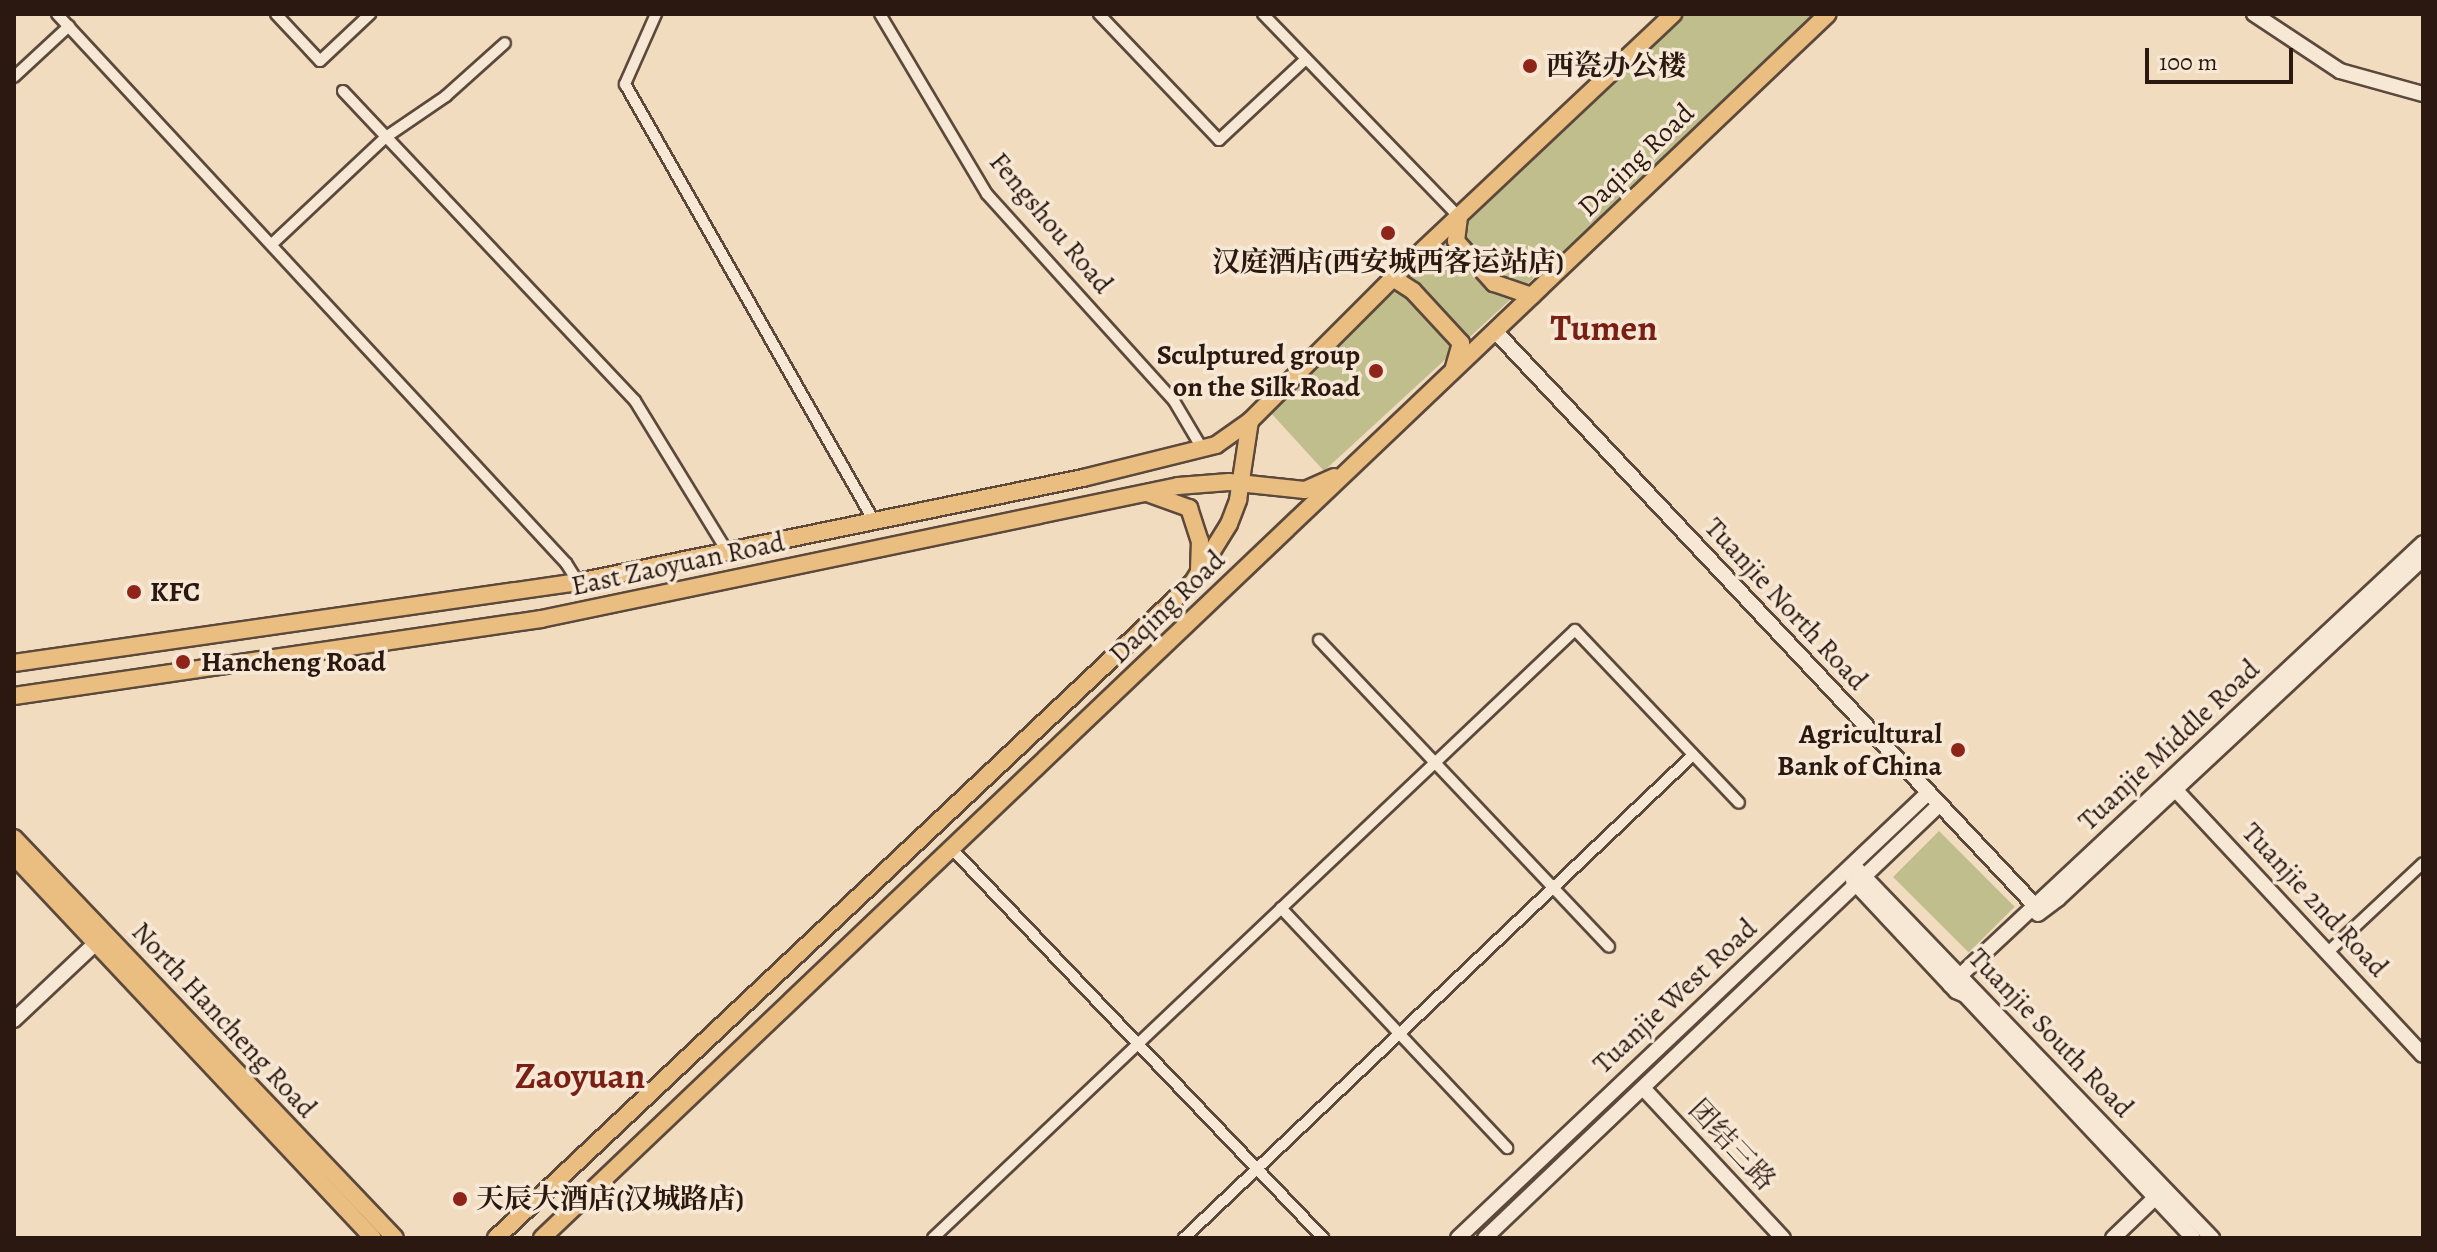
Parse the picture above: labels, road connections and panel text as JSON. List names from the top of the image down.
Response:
{
  "streets": {
    "main road": ["Daqing Road", "East Zaoyuan Road", "North Hancheng Road"],
    "street": [
      "Fengshou Road",
      "Tuanjie North Road",
      "Tuanjie Middle Road",
      "Tuanjie 2nd Road",
      "Tuanjie West Road",
      "Tuanjie South Road",
      "团结三路"
    ]
  },
  "crossings": [
    ["Daqing Road", "East Zaoyuan Road"],
    ["Daqing Road", "Tuanjie North Road"],
    ["Fengshou Road", "East Zaoyuan Road"],
    ["Tuanjie North Road", "Tuanjie Middle Road"],
    ["Tuanjie North Road", "Tuanjie West Road"],
    ["Tuanjie Middle Road", "Tuanjie 2nd Road"],
    ["Tuanjie Middle Road", "Tuanjie South Road"],
    ["Tuanjie West Road", "Tuanjie South Road"],
    ["Tuanjie West Road", "团结三路"]
  ],
  "districts": ["Tumen", "Zaoyuan"],
  "places": [
    "西瓷办公楼",
    "汉庭酒店(西安城西客运站店)",
    "Sculptured group on the Silk Road",
    "KFC",
    "Hancheng Road",
    "Agricultural Bank of China",
    "天辰大酒店(汉城路店)"
  ],
  "scale_bar": "100 m"
}
